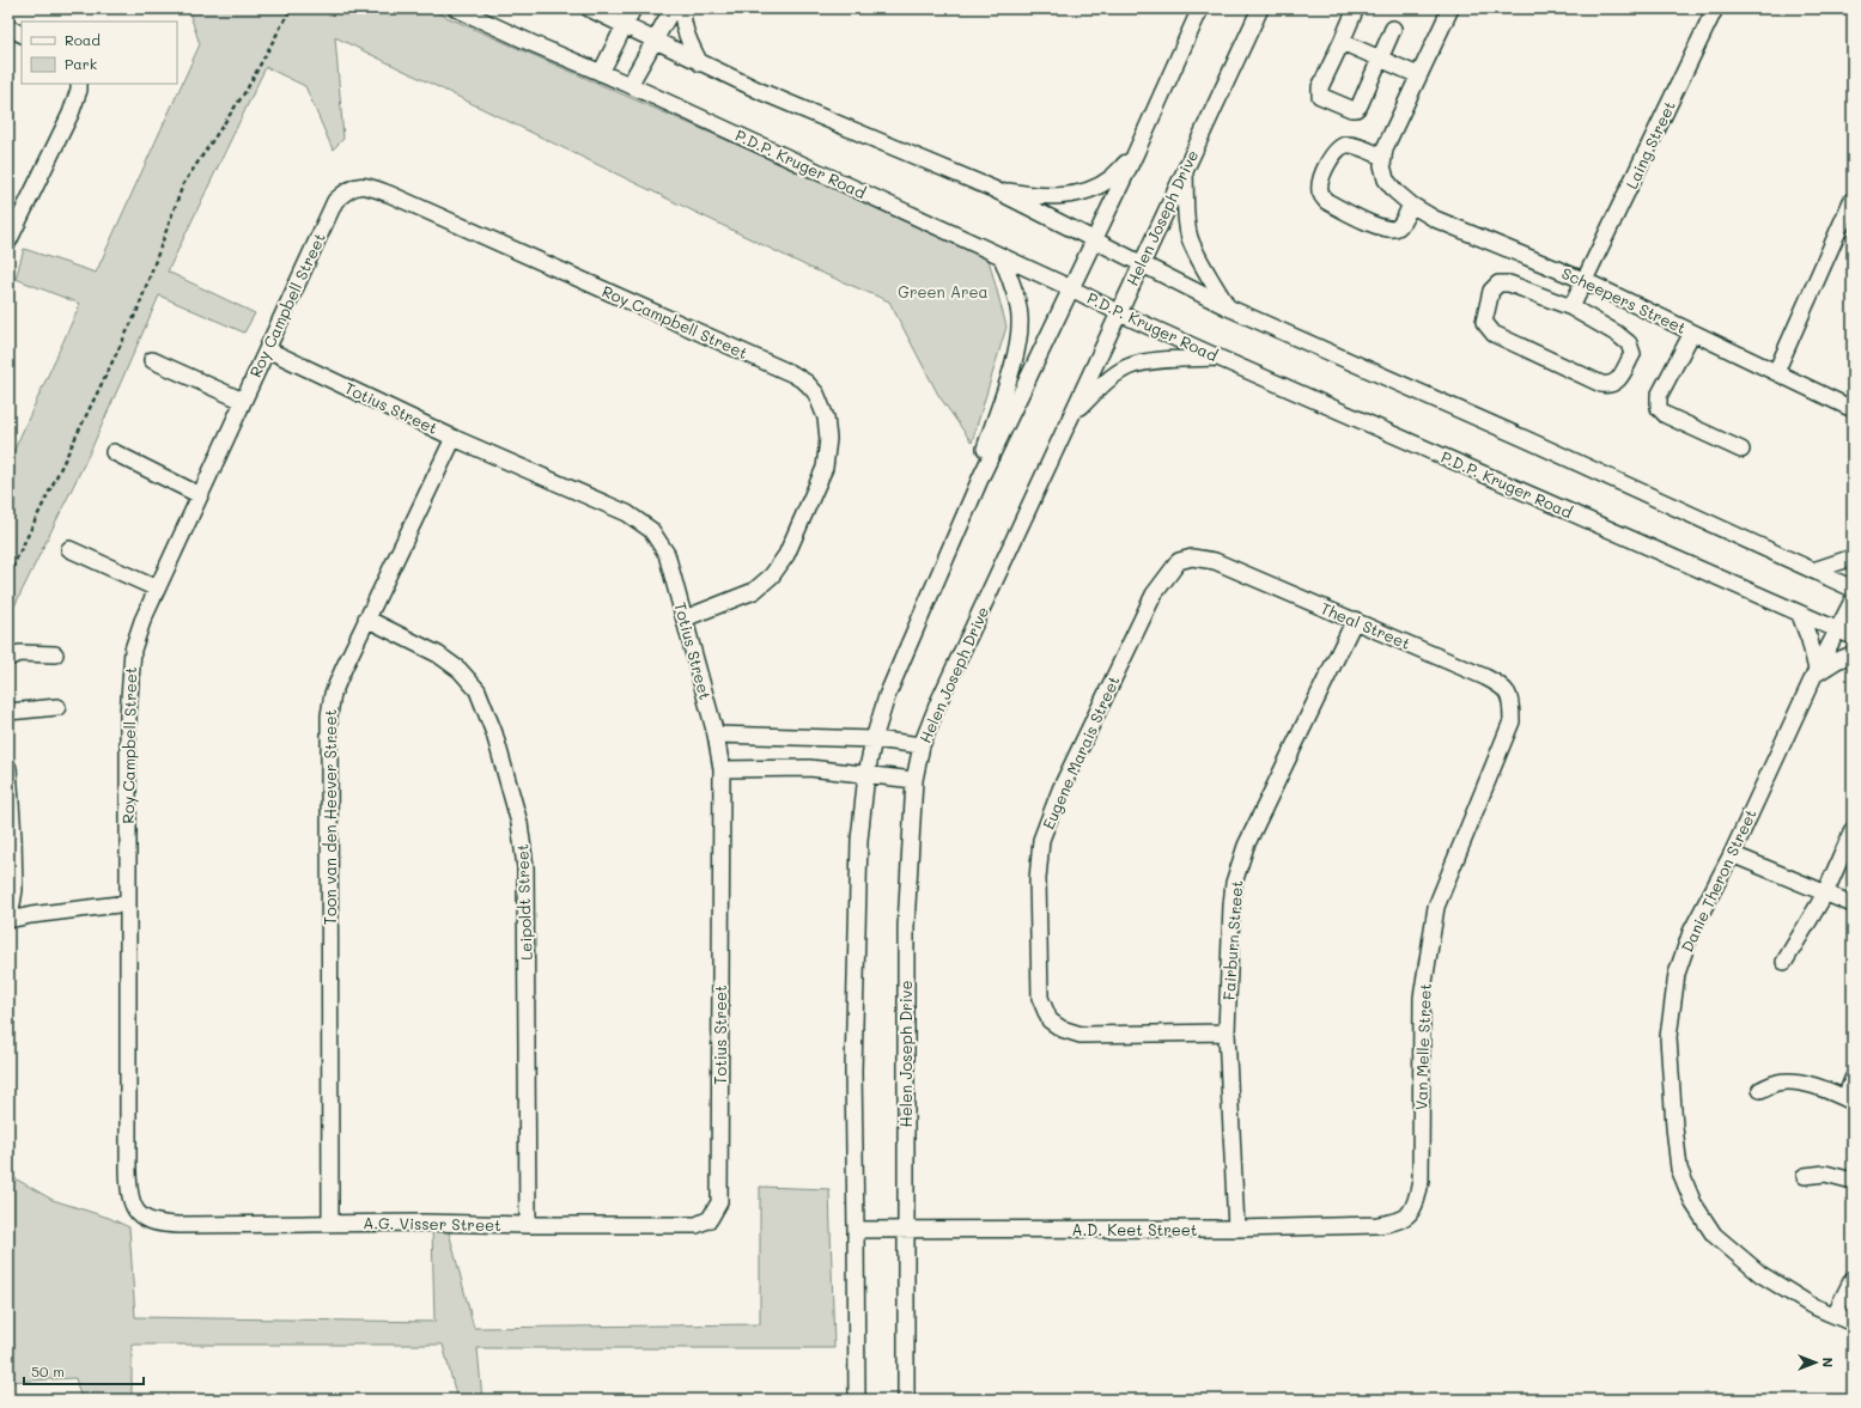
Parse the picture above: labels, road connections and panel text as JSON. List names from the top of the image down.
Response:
{
  "streets": {
    "street": [
      "Laing Street",
      "P.D.P. Kruger Road",
      "Helen Joseph Drive",
      "Scheepers Street",
      "Roy Campbell Street",
      "Totius Street",
      "Theal Street",
      "Eugene Marais Street",
      "Toon van den Heever Street",
      "Danie Theron Street",
      "Leipoldt Street",
      "Fairburn Street",
      "Van Melle Street",
      "A.G. Visser Street",
      "A.D. Keet Street"
    ]
  },
  "crossings": [
    ["Laing Street", "Scheepers Street"],
    ["P.D.P. Kruger Road", "Helen Joseph Drive"],
    ["P.D.P. Kruger Road", "Danie Theron Street"],
    ["Helen Joseph Drive", "A.D. Keet Street"],
    ["Roy Campbell Street", "Totius Street"],
    ["Roy Campbell Street", "A.G. Visser Street"],
    ["Totius Street", "Toon van den Heever Street"],
    ["Totius Street", "A.G. Visser Street"],
    ["Theal Street", "Eugene Marais Street"],
    ["Theal Street", "Fairburn Street"],
    ["Theal Street", "Van Melle Street"],
    ["Eugene Marais Street", "Fairburn Street"],
    ["Toon van den Heever Street", "Leipoldt Street"],
    ["Toon van den Heever Street", "A.G. Visser Street"],
    ["Leipoldt Street", "A.G. Visser Street"],
    ["Fairburn Street", "A.D. Keet Street"],
    ["Van Melle Street", "A.D. Keet Street"]
  ],
  "parks": ["Green Area"],
  "legend": ["Road", "Park"],
  "scale_bar": "50 m",
  "north": "right"
}
